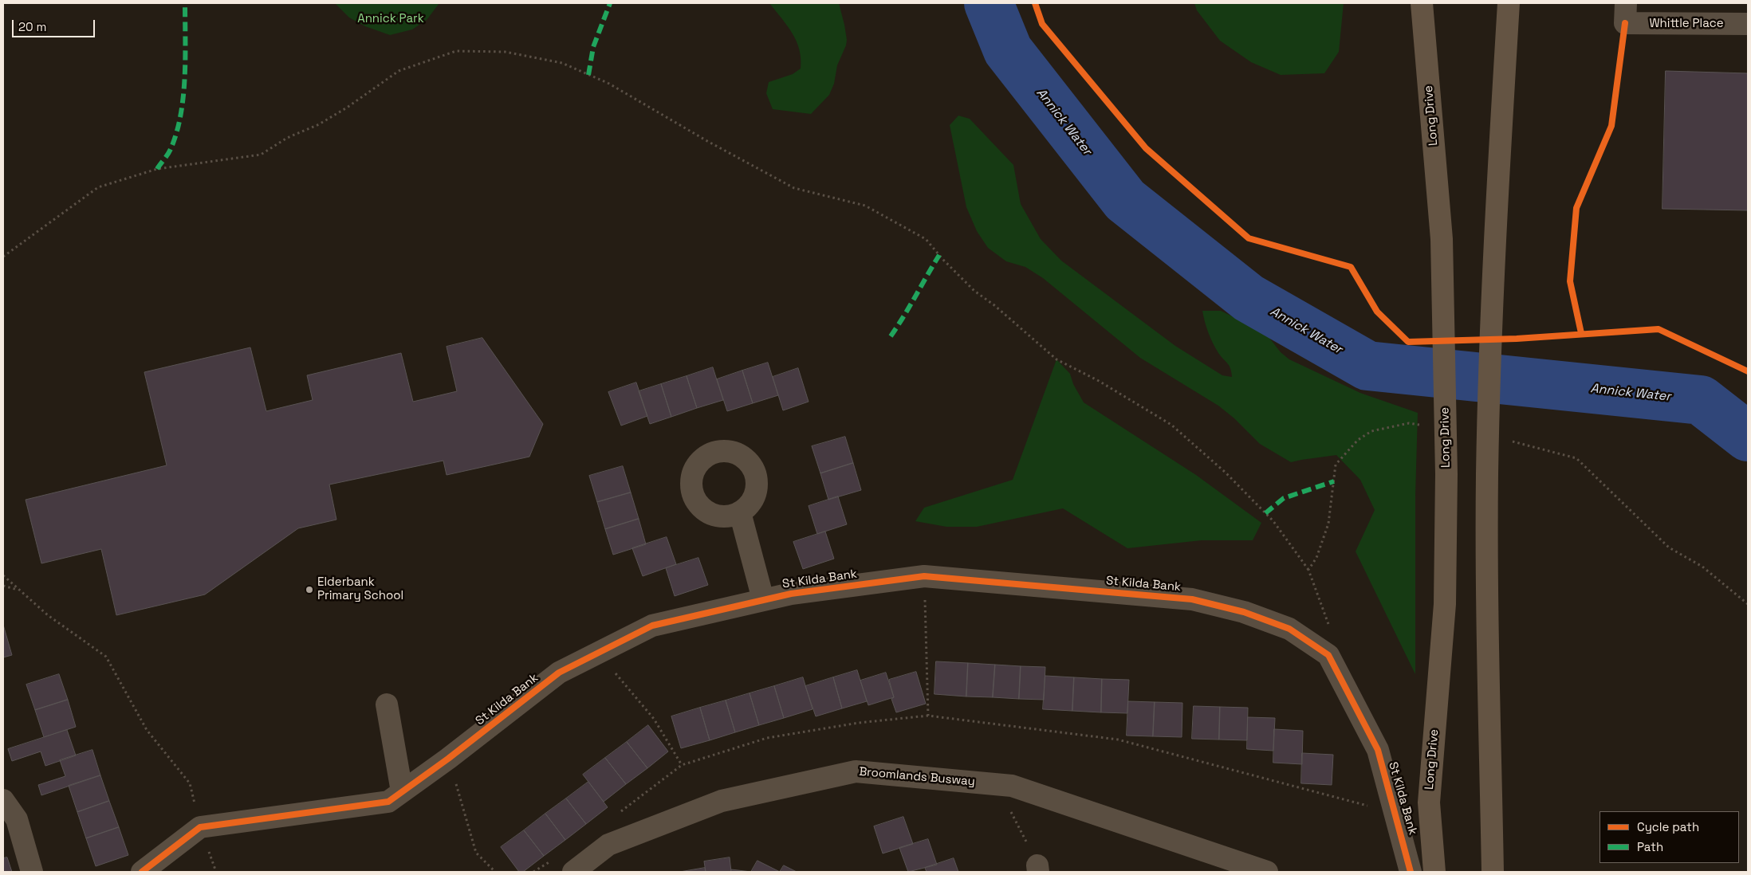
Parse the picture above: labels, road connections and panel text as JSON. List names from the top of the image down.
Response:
{
  "streets": {
    "main road": ["Long Drive"],
    "street": ["Whittle Place", "St Kilda Bank", "Broomlands Busway"]
  },
  "water": ["Annick Water"],
  "parks": ["Annick Park"],
  "places": ["Elderbank Primary School"],
  "legend": ["Cycle path", "Path"],
  "scale_bar": "20 m"
}
